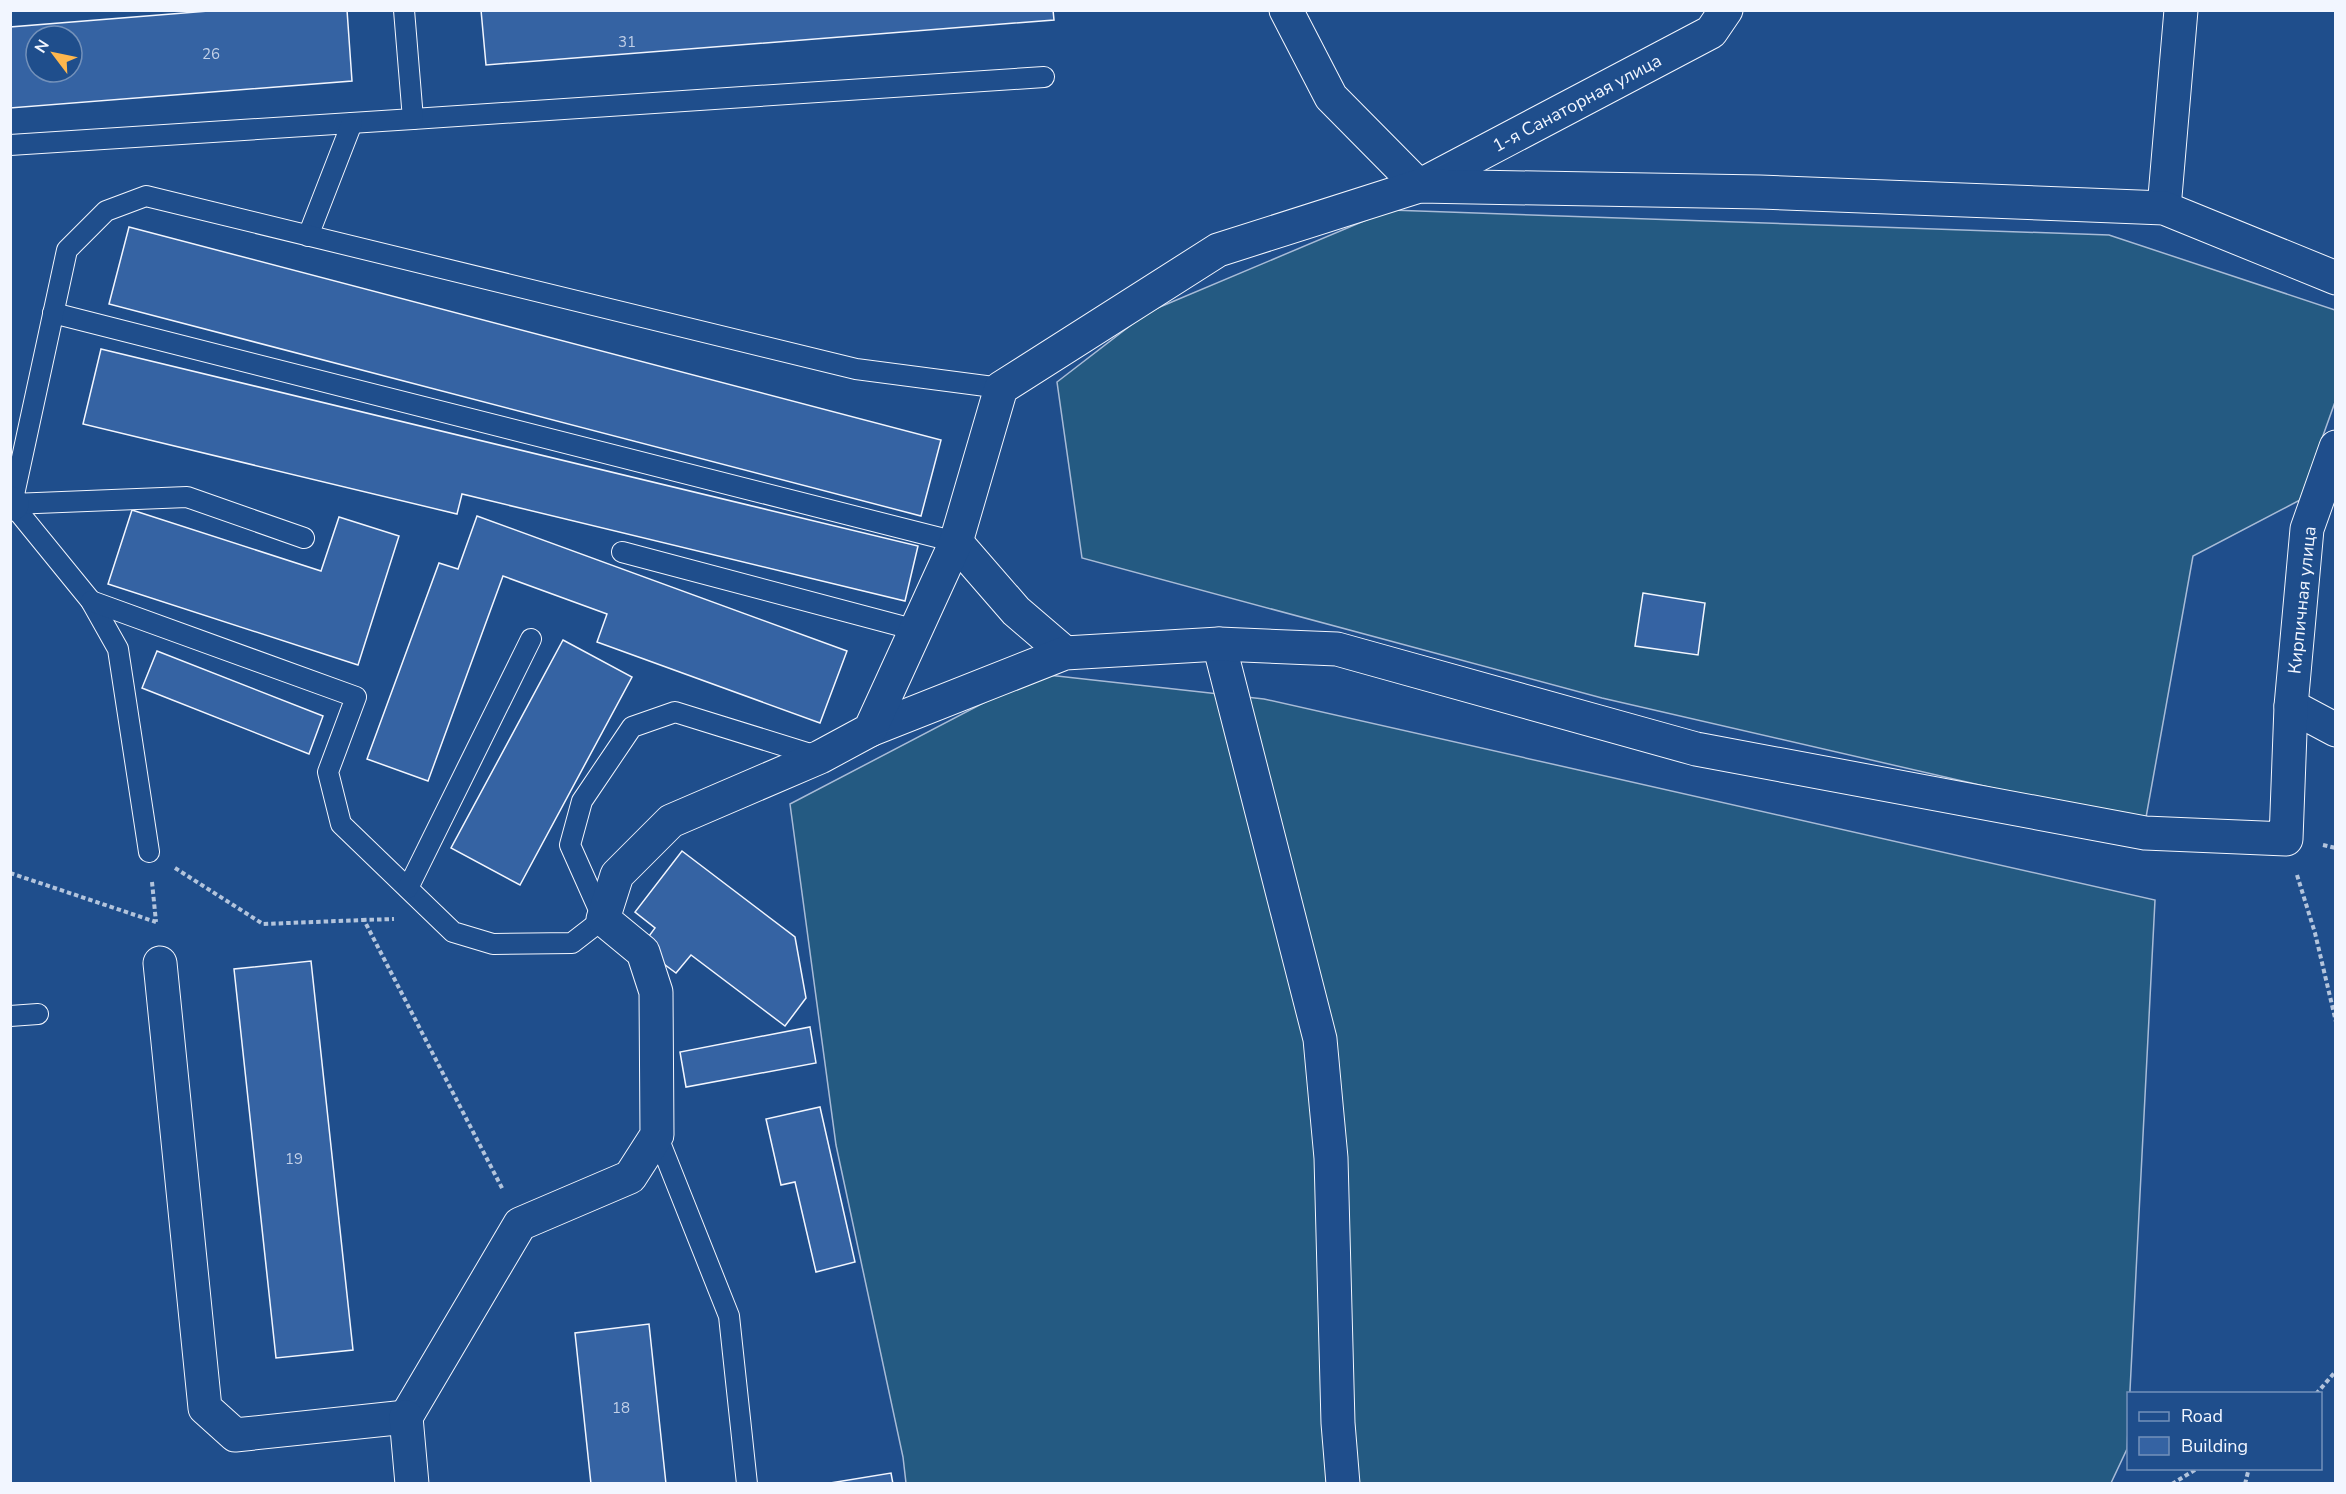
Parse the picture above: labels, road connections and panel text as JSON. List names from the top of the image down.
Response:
{
  "streets": {
    "street": ["1-я Санаторная улица", "Кирпичная улица"]
  },
  "house_numbers": [
    "31",
    "26",
    "19",
    "18"
  ],
  "legend": ["Road", "Building"],
  "north": "top left"
}
